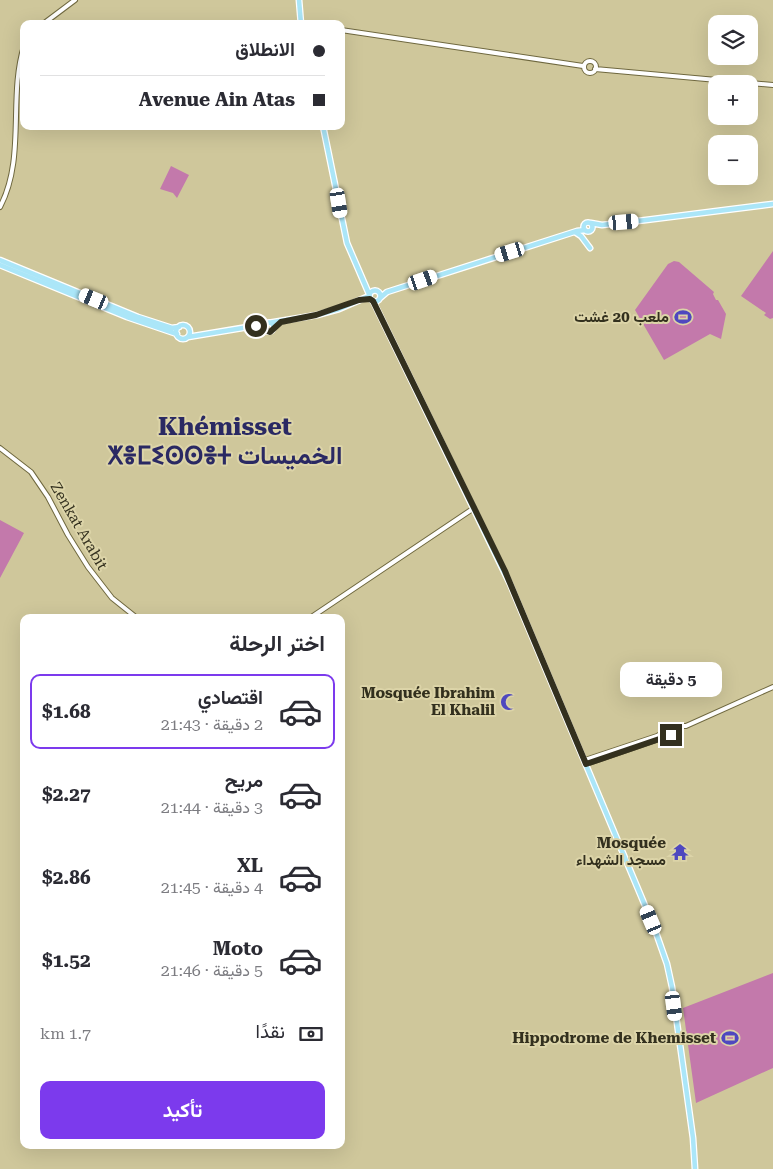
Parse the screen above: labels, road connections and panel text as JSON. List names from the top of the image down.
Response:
{
  "streets": {
    "street": ["Zenkat Arabit"]
  },
  "districts": ["Khémisset ⵅⴻⵎⵉⵙⵙⴻⵜ الخميسات"],
  "places": {
    "sports": ["ملعب 20 غشت", "Hippodrome de Khemisset"],
    "mosque": ["Mosquée Ibrahim El Khalil"],
    "temple": ["Mosquée مسجد الشهداء"]
  },
  "page": {
    "map_buttons": ["+", "−"],
    "banner": ["الانطلاق", "Avenue Ain Atas"],
    "heading": "اختر الرحلة",
    "bubble": "5 دقيقة",
    "list": [
      {
        "name": "اقتصادي",
        "note": "2 دقيقة · 21:43",
        "value": "$1.68"
      },
      {
        "name": "مريح",
        "note": "3 دقيقة · 21:44",
        "value": "$2.27"
      },
      {
        "name": "XL",
        "note": "4 دقيقة · 21:45",
        "value": "$2.86"
      },
      {
        "name": "Moto",
        "note": "5 دقيقة · 21:46",
        "value": "$1.52"
      }
    ],
    "pay": ["نقدًا", "1.7 km"],
    "buttons": "تأكيد"
  }
}
